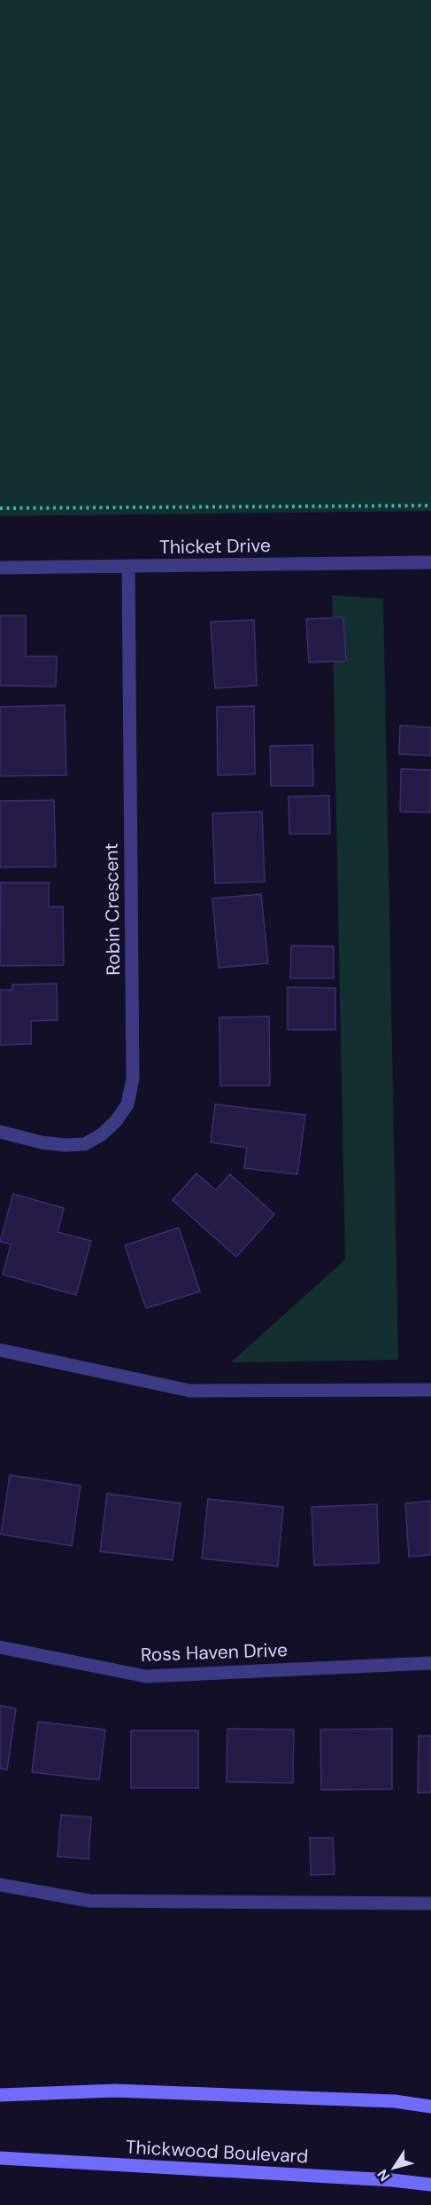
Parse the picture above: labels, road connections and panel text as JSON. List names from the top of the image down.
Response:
{
  "streets": {
    "main road": ["Thickwood Boulevard"],
    "street": ["Thicket Drive", "Robin Crescent", "Ross Haven Drive"]
  },
  "crossings": [
    ["Thicket Drive", "Robin Crescent"]
  ],
  "north": "bottom left"
}
